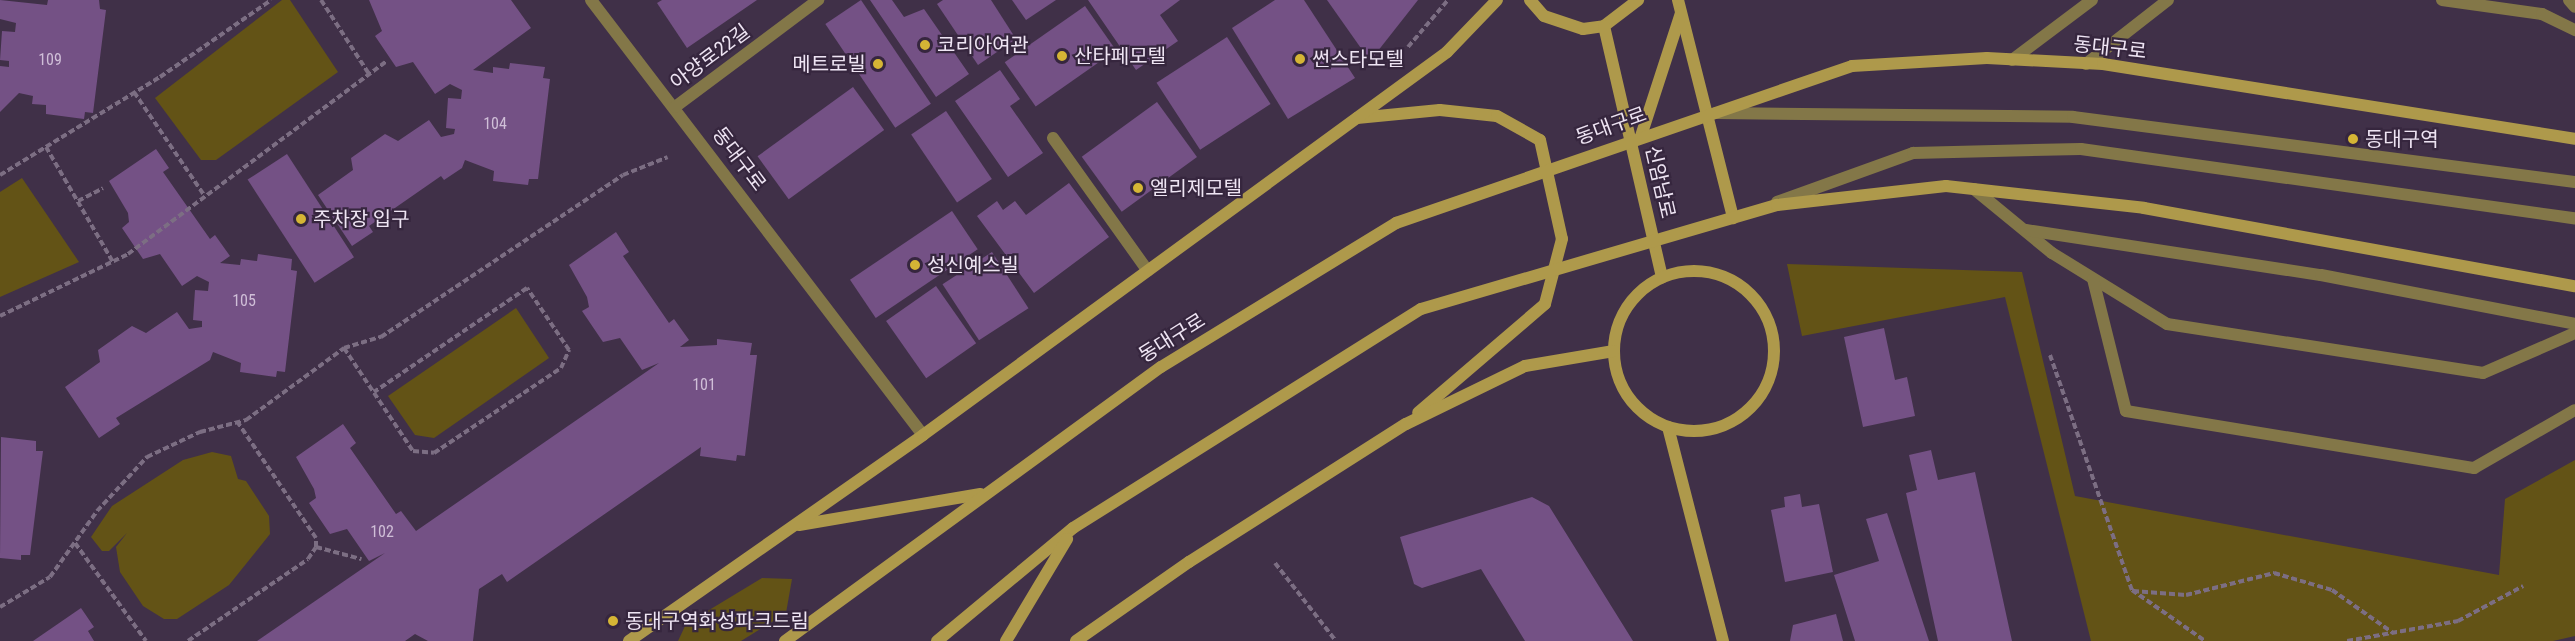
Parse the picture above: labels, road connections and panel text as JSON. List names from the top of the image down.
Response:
{
  "streets": {
    "main road": ["동대구로", "신암남로"],
    "street": ["아양로22길"]
  },
  "crossings": [
    ["동대구로", "아양로22길"]
  ],
  "places": [
    "코리아여관",
    "산타페모텔",
    "썬스타모텔",
    "메트로빌",
    "동대구역",
    "엘리제모텔",
    "주차장 입구",
    "성신예스빌",
    "동대구역화성파크드림"
  ],
  "house_numbers": [
    "109",
    "104",
    "105",
    "101",
    "102"
  ]
}
